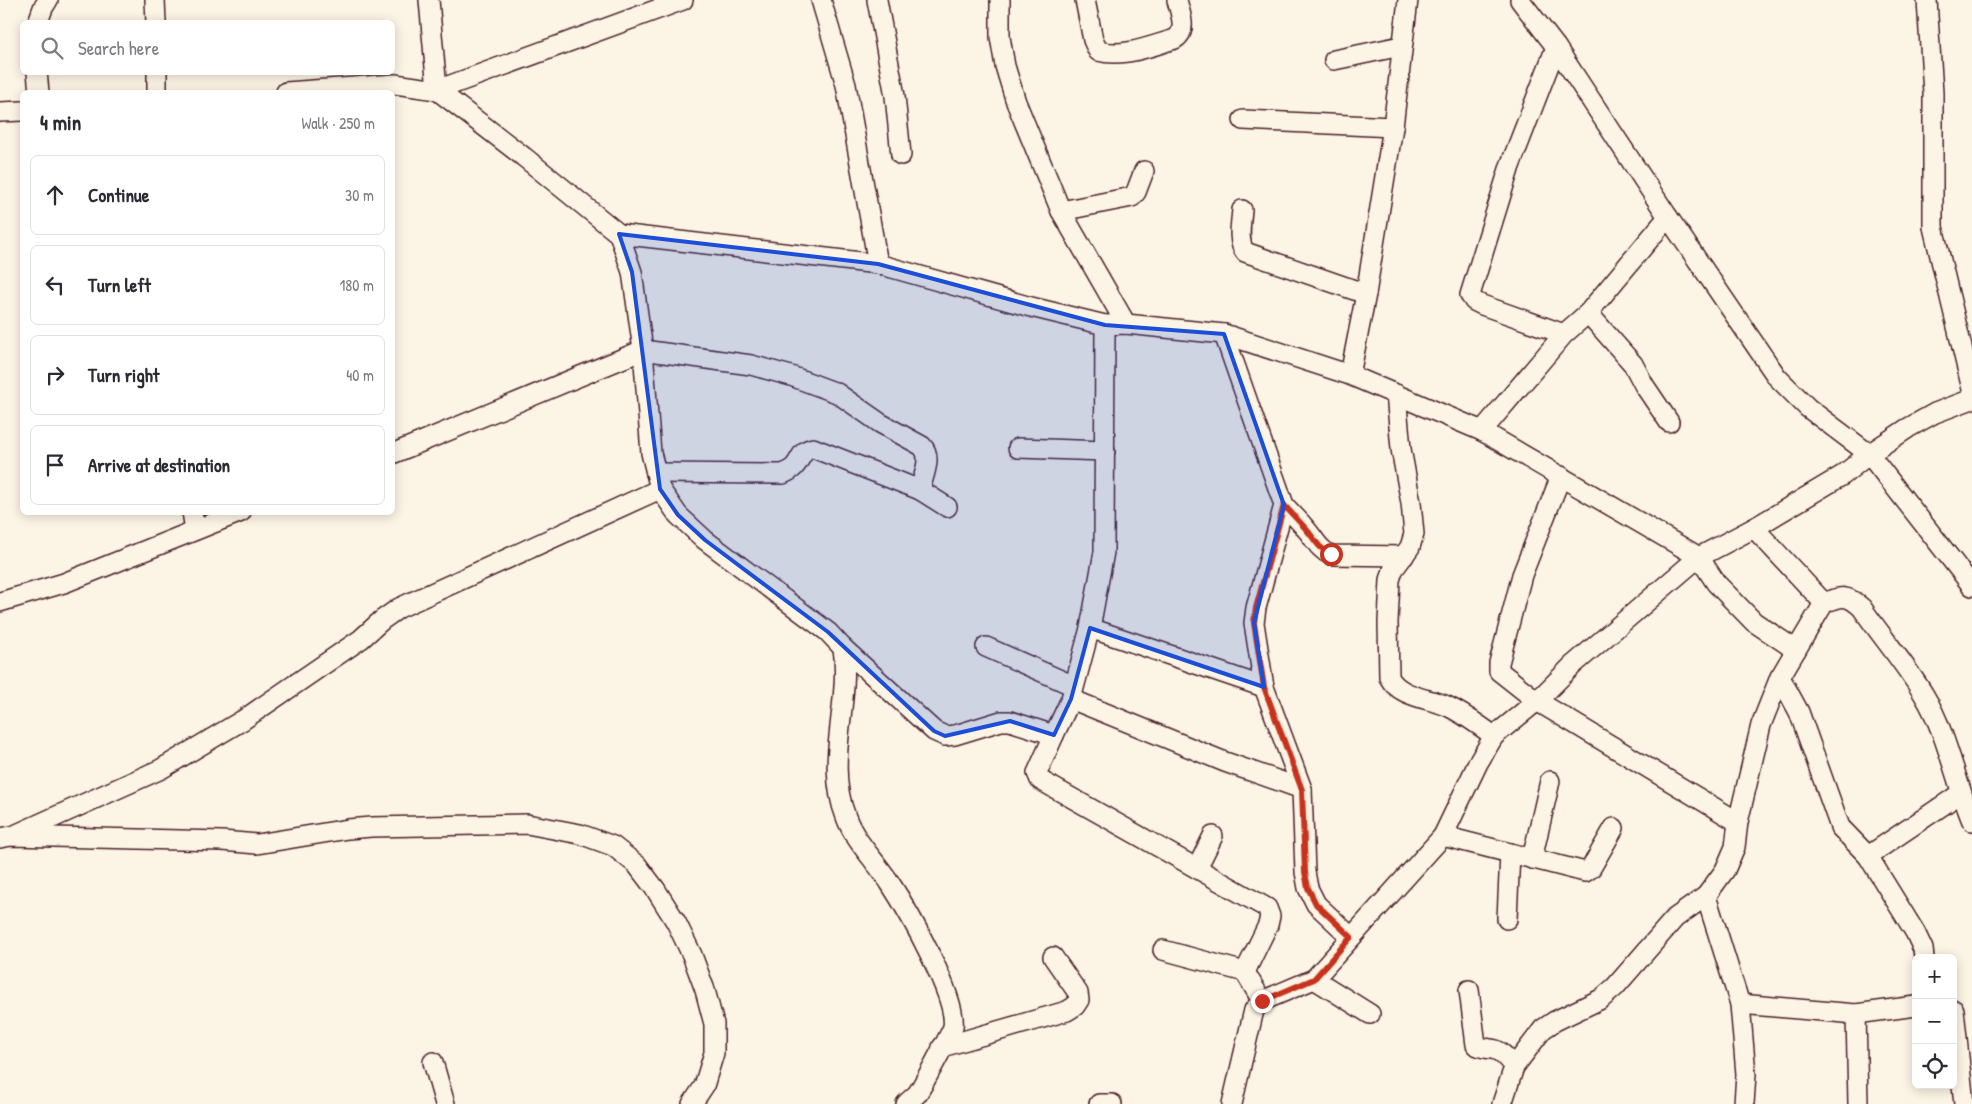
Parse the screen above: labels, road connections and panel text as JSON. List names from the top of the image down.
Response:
{
  "page": {
    "search": "Search here",
    "heading": ["4 min", "Walk · 250 m"],
    "list": [
      ["Continue", "30 m"],
      ["Turn left", "180 m"],
      ["Turn right", "40 m"],
      "Arrive at destination"
    ],
    "map_buttons": ["+", "−"]
  }
}
